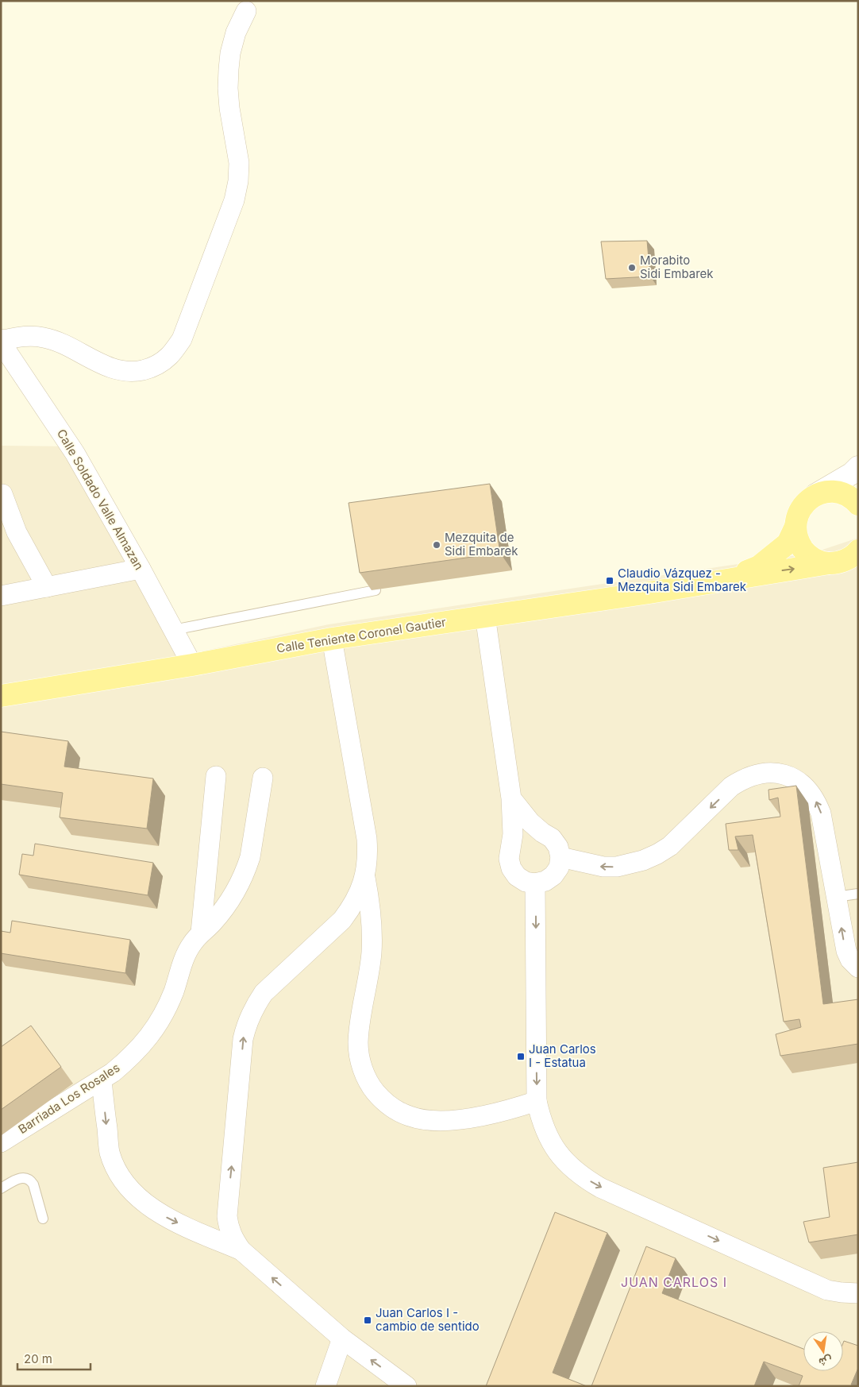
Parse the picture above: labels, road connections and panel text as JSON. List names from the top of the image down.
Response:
{
  "streets": {
    "main road": ["Calle Teniente Coronel Gautier"],
    "street": ["Calle Soldado Valle Almazan", "Barriada Los Rosales"]
  },
  "crossings": [
    ["Calle Soldado Valle Almazan", "Calle Teniente Coronel Gautier"]
  ],
  "districts": ["JUAN CARLOS I"],
  "places": {
    "other": ["Morabito Sidi Embarek", "Mezquita de Sidi Embarek"],
    "transit": ["Claudio Vázquez - Mezquita Sidi Embarek", "Juan Carlos I - Estatua", "Juan Carlos I - cambio de sentido"]
  },
  "scale_bar": "20 m",
  "north": "bottom"
}
